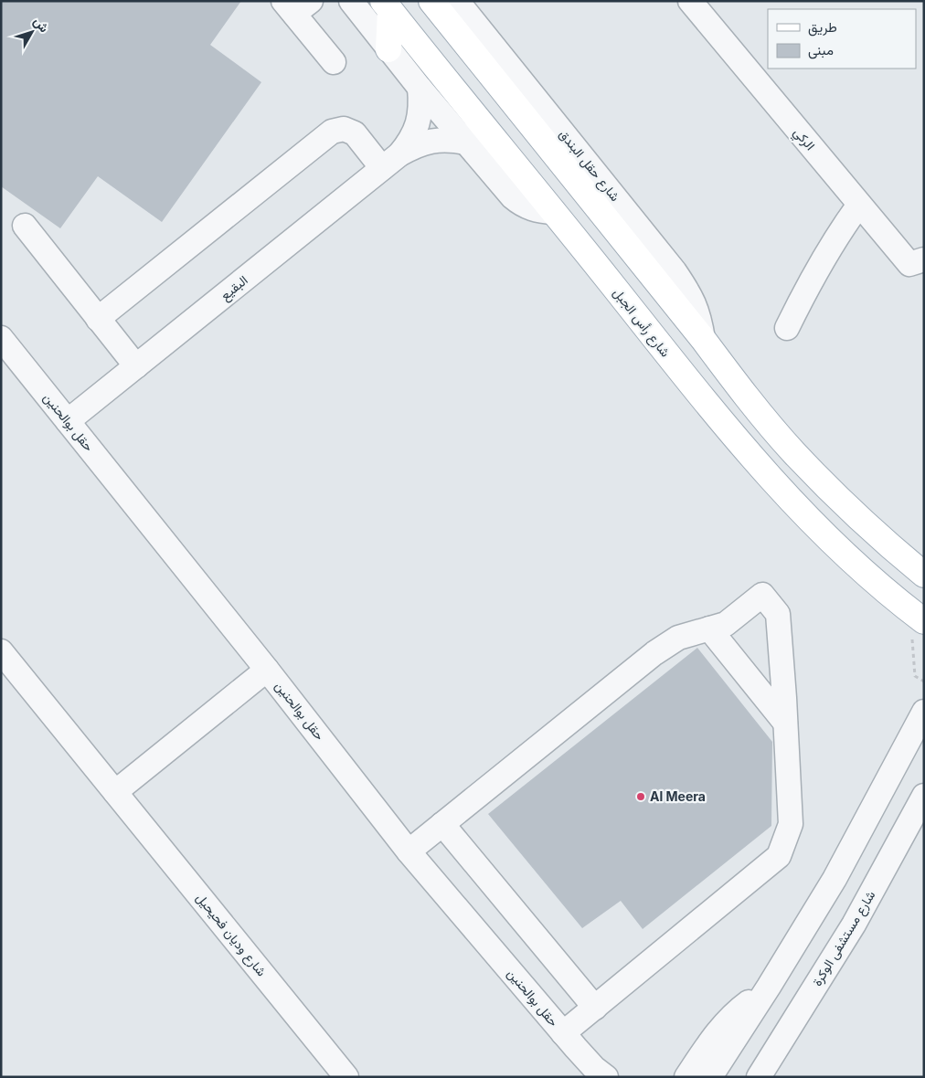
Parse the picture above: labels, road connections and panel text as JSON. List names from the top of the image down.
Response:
{
  "streets": {
    "main road": ["شارع رأس الجبل"],
    "street": [
      "الركي",
      "شارع حقل البندق",
      "البقيع",
      "حقل بوالحنين",
      "شارع وديان فحيحيل",
      "شارع مستشفى الوكرة"
    ]
  },
  "crossings": [
    ["البقيع", "حقل بوالحنين"]
  ],
  "places": ["Al Meera"],
  "legend": ["طريق", "مبنى"],
  "north": "top right"
}
